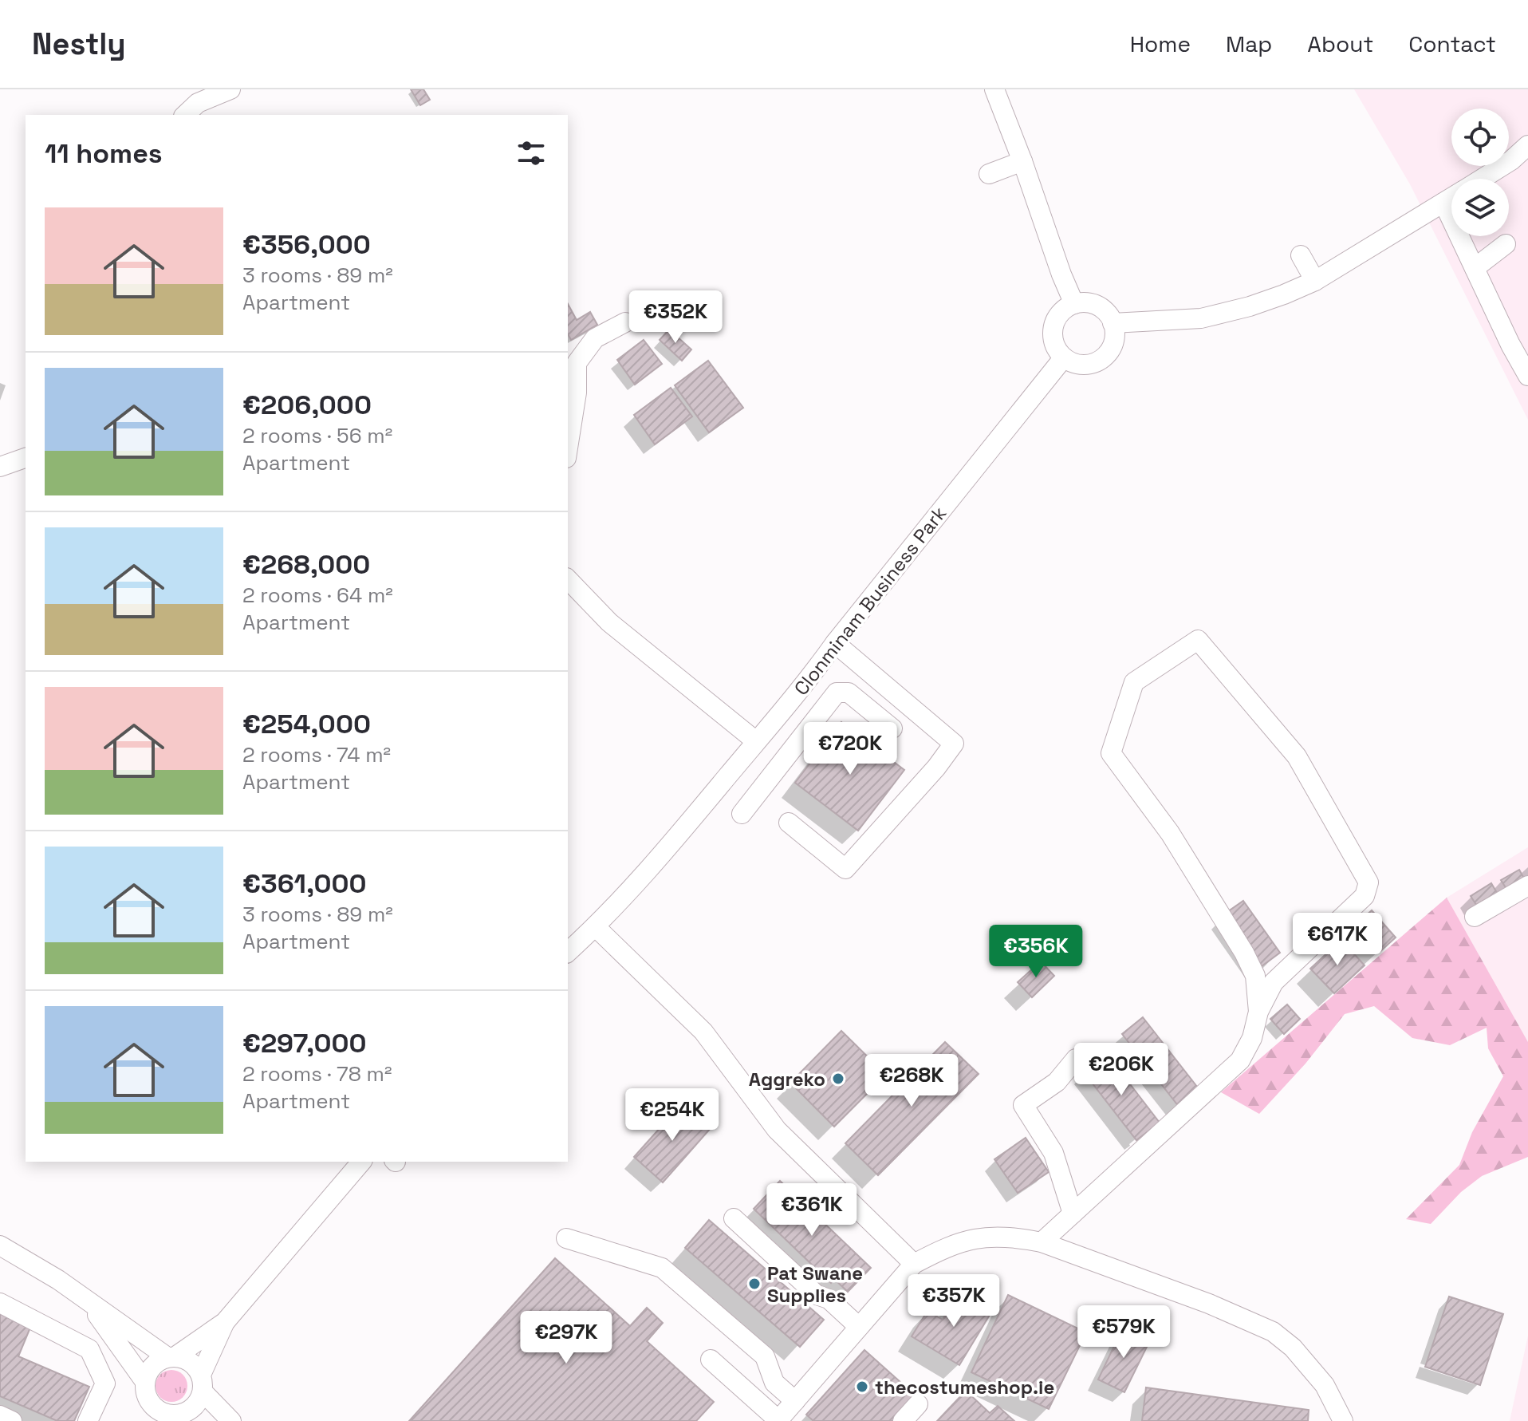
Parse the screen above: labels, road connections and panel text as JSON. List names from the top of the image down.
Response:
{
  "streets": {
    "street": ["Clonminam Business Park"]
  },
  "places": ["Aggreko", "Pat Swane Supplies", "thecostumeshop.ie"],
  "page": {
    "header": "Nestly",
    "nav": [
      "Home",
      "Map",
      "About",
      "Contact"
    ],
    "heading": "11 homes",
    "list": [
      {
        "name": "€356,000",
        "note": "3 rooms · 89 m² · Apartment"
      },
      {
        "name": "€206,000",
        "note": "2 rooms · 56 m² · Apartment"
      },
      {
        "name": "€268,000",
        "note": "2 rooms · 64 m² · Apartment"
      },
      {
        "name": "€254,000",
        "note": "2 rooms · 74 m² · Apartment"
      },
      {
        "name": "€361,000",
        "note": "3 rooms · 89 m² · Apartment"
      },
      {
        "name": "€297,000",
        "note": "2 rooms · 78 m² · Apartment"
      }
    ],
    "price": [
      "€352K",
      "€720K",
      "€617K",
      "€356K",
      "€206K",
      "€268K",
      "€254K",
      "€361K",
      "€357K",
      "€579K",
      "€297K"
    ]
  }
}
